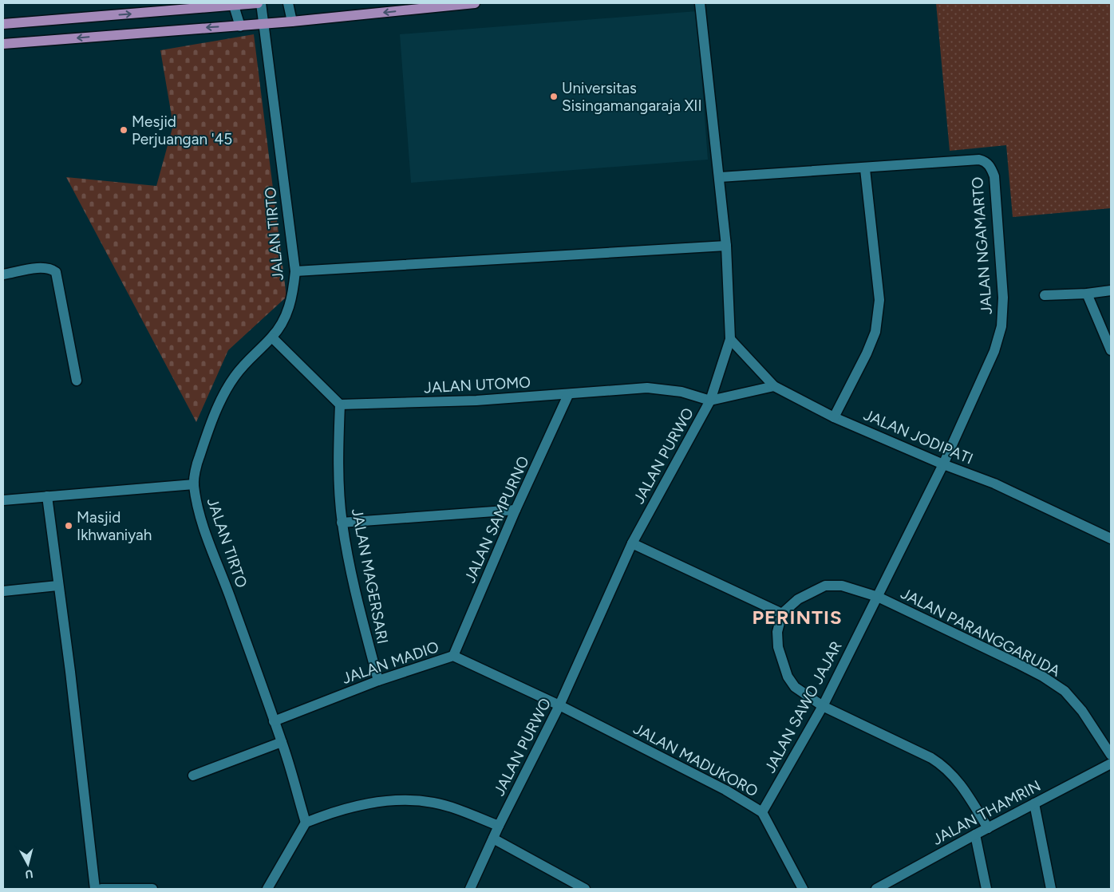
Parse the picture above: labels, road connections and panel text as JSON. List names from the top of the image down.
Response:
{
  "streets": {
    "street": [
      "JALAN TIRTO",
      "JALAN NGAMARTO",
      "JALAN UTOMO",
      "JALAN JODIPATI",
      "JALAN PURWO",
      "JALAN SAMPURNO",
      "JALAN MAGERSARI",
      "JALAN PARANGGARUDA",
      "JALAN MADIO",
      "JALAN SAWO JAJAR",
      "JALAN MADUKORO",
      "JALAN THAMRIN"
    ]
  },
  "crossings": [
    ["JALAN TIRTO", "JALAN MADIO"],
    ["JALAN NGAMARTO", "JALAN JODIPATI"],
    ["JALAN NGAMARTO", "JALAN PURWO"],
    ["JALAN NGAMARTO", "JALAN SAWO JAJAR"],
    ["JALAN UTOMO", "JALAN PURWO"],
    ["JALAN UTOMO", "JALAN SAMPURNO"],
    ["JALAN UTOMO", "JALAN MAGERSARI"],
    ["JALAN JODIPATI", "JALAN PURWO"],
    ["JALAN JODIPATI", "JALAN SAWO JAJAR"],
    ["JALAN PURWO", "JALAN MADIO"],
    ["JALAN PURWO", "JALAN MADUKORO"],
    ["JALAN SAMPURNO", "JALAN MADIO"],
    ["JALAN MAGERSARI", "JALAN MADIO"],
    ["JALAN PARANGGARUDA", "JALAN SAWO JAJAR"],
    ["JALAN MADIO", "JALAN MADUKORO"],
    ["JALAN SAWO JAJAR", "JALAN MADUKORO"]
  ],
  "districts": ["PERINTIS"],
  "places": ["Universitas Sisingamangaraja XII", "Mesjid Perjuangan '45", "Masjid Ikhwaniyah"],
  "north": "bottom"
}
